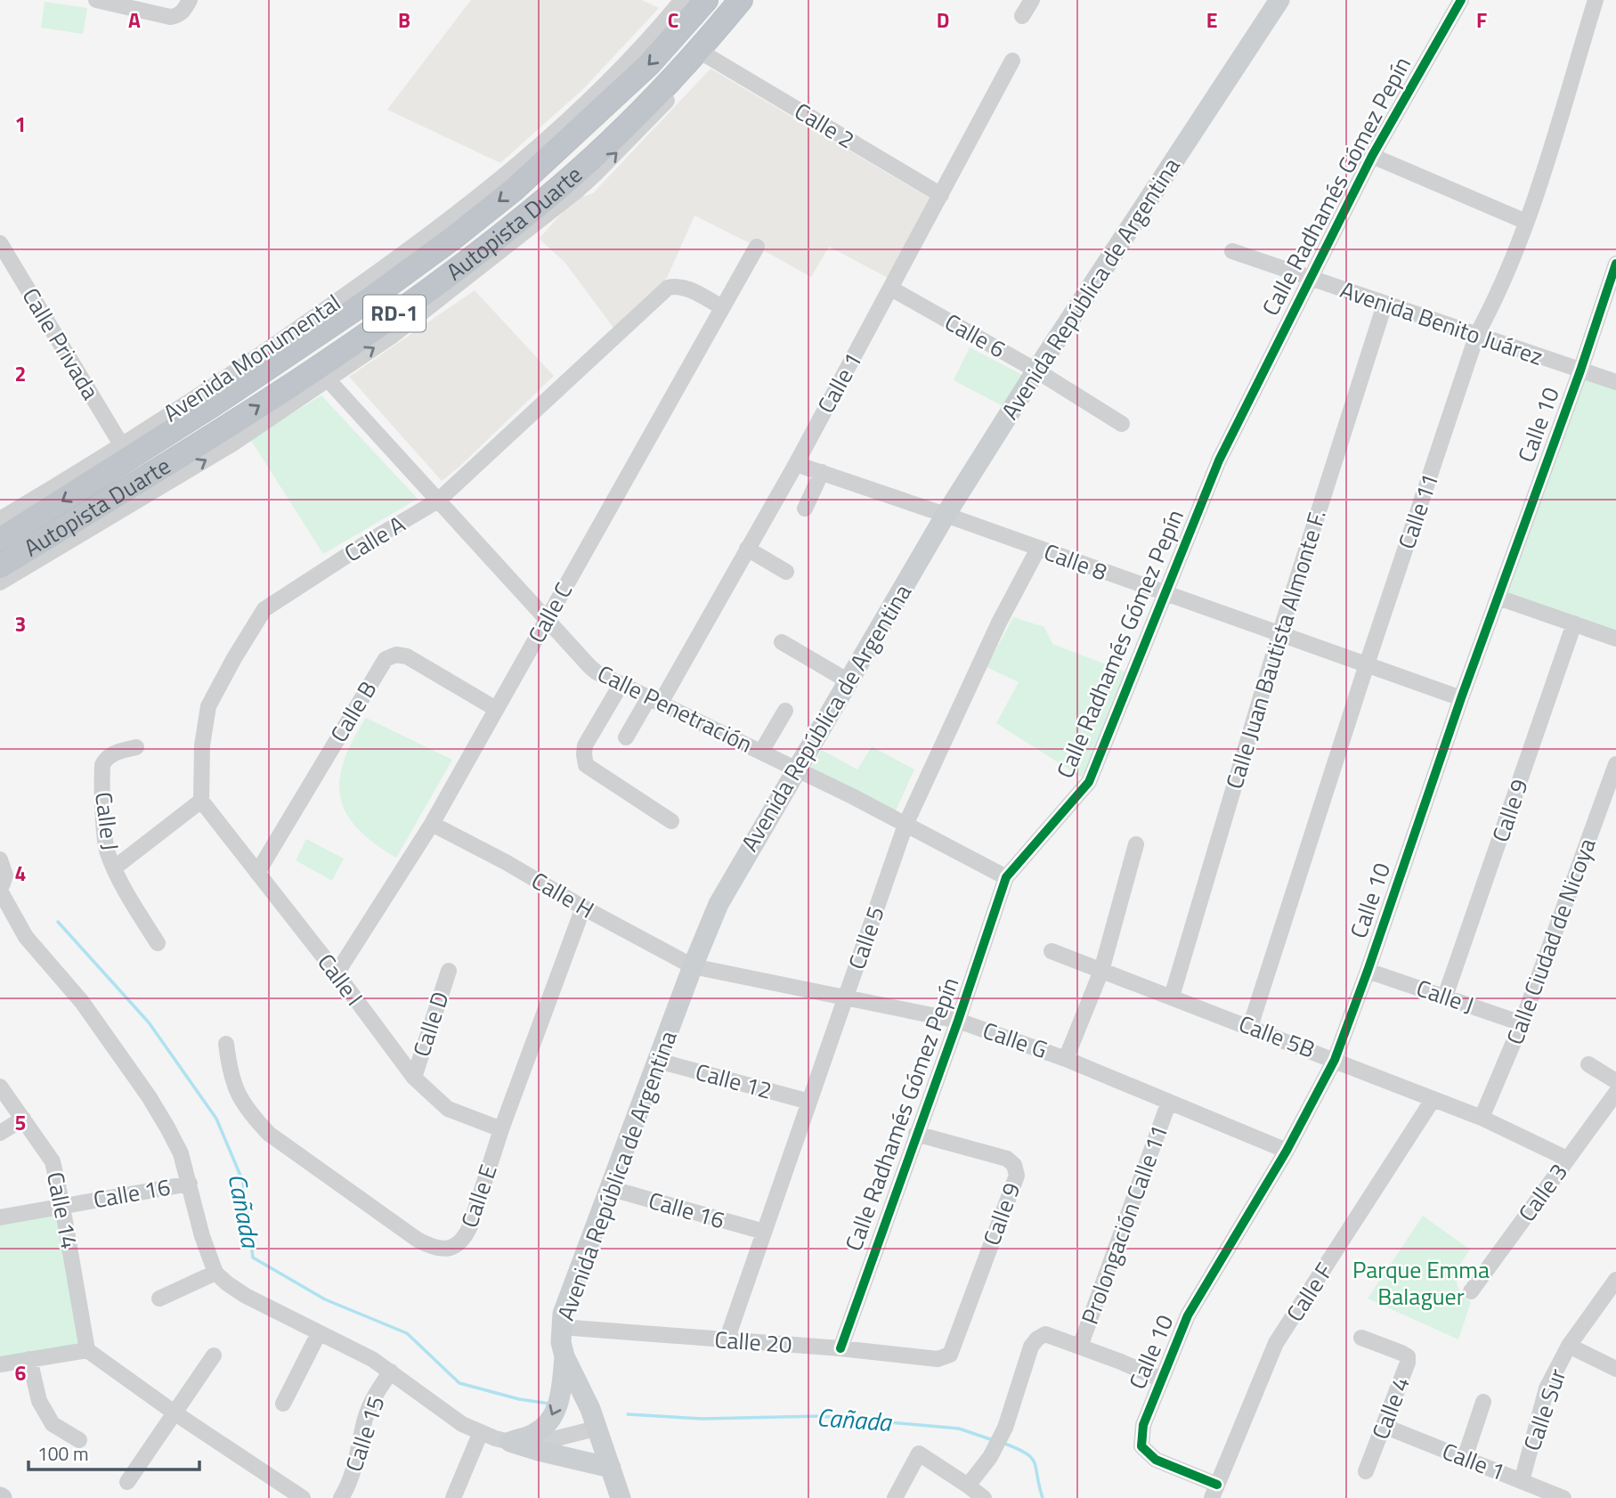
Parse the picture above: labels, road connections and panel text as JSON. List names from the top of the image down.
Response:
{
  "streets": {
    "highway": ["Autopista Duarte", "RD-1"],
    "main road": ["Avenida República de Argentina"],
    "street": [
      "Calle 2",
      "Calle Radhamés Gómez Pepín",
      "Avenida Benito Juárez",
      "Calle 6",
      "Calle Privada",
      "Avenida Monumental",
      "Calle 1",
      "Calle 10",
      "Calle 11",
      "Calle A",
      "Calle 8",
      "Calle C",
      "Calle Juan Bautista Almonte F.",
      "Calle Penetración",
      "Calle B",
      "Calle 9",
      "Calle J",
      "Calle H",
      "Calle 5",
      "Calle Ciudad de Nicoya",
      "Calle I",
      "Calle D",
      "Calle 5B",
      "Calle G",
      "Calle 12",
      "Calle 3",
      "Calle 16",
      "Calle E",
      "Calle 14",
      "Prolongación Calle 11",
      "Calle F",
      "Calle 20",
      "Calle 4",
      "Calle Sur",
      "Calle 15"
    ]
  },
  "crossings": [
    ["Calle 2", "Calle 1"],
    ["Calle Radhamés Gómez Pepín", "Avenida Benito Juárez"],
    ["Calle Radhamés Gómez Pepín", "Calle 8"],
    ["Calle Radhamés Gómez Pepín", "Calle Penetración"],
    ["Calle Radhamés Gómez Pepín", "Calle 9"],
    ["Calle Radhamés Gómez Pepín", "Calle G"],
    ["Calle Radhamés Gómez Pepín", "Calle 20"],
    ["Autopista Duarte", "Calle Privada"],
    ["Autopista Duarte", "Avenida Monumental"],
    ["Avenida República de Argentina", "Calle 6"],
    ["Avenida República de Argentina", "Calle 8"],
    ["Avenida República de Argentina", "Calle Penetración"],
    ["Avenida República de Argentina", "Calle H"],
    ["Avenida República de Argentina", "Calle G"],
    ["Avenida República de Argentina", "Calle 12"],
    ["Avenida República de Argentina", "Calle 16"],
    ["Avenida República de Argentina", "Calle 20"],
    ["Avenida Benito Juárez", "Calle 10"],
    ["Avenida Benito Juárez", "Calle 11"],
    ["Avenida Benito Juárez", "Calle Juan Bautista Almonte F."],
    ["Calle 6", "Calle 1"],
    ["Calle Privada", "Avenida Monumental"],
    ["Calle 1", "Calle 8"],
    ["Calle 1", "Calle Penetración"],
    ["Calle 1", "Calle 4"],
    ["Calle 1", "Calle Sur"],
    ["Calle 10", "Calle 8"],
    ["Calle 10", "Calle J"],
    ["Calle 10", "Calle 5B"],
    ["Calle 10", "Calle G"],
    ["Calle 10", "Calle F"],
    ["Calle 11", "Calle 8"],
    ["Calle 11", "Calle 5B"],
    ["Calle A", "Calle C"],
    ["Calle A", "Calle Penetración"],
    ["Calle A", "Calle I"],
    ["Calle 8", "Calle Juan Bautista Almonte F."],
    ["Calle 8", "Calle 5"],
    ["Calle C", "Calle Penetración"],
    ["Calle C", "Calle B"],
    ["Calle C", "Calle H"],
    ["Calle C", "Calle I"],
    ["Calle Juan Bautista Almonte F.", "Calle 5B"],
    ["Calle Penetración", "Calle 5"],
    ["Calle B", "Calle I"],
    ["Calle 9", "Calle J"],
    ["Calle 9", "Calle 20"],
    ["Calle J", "Calle Ciudad de Nicoya"],
    ["Calle H", "Calle G"],
    ["Calle H", "Calle E"],
    ["Calle 5", "Calle G"],
    ["Calle 5", "Calle 12"],
    ["Calle 5", "Calle 16"],
    ["Calle 5", "Calle 20"],
    ["Calle Ciudad de Nicoya", "Calle 5B"],
    ["Calle I", "Calle D"],
    ["Calle I", "Calle E"],
    ["Calle 5B", "Calle 3"],
    ["Calle 5B", "Calle F"],
    ["Calle G", "Prolongación Calle 11"],
    ["Calle 16", "Calle 14"]
  ],
  "water": ["Cañada"],
  "parks": ["Parque Emma Balaguer"],
  "scale_bar": "100 m",
  "grid": {
    "columns": [
      "A",
      "B",
      "C",
      "D",
      "E",
      "F"
    ],
    "rows": [
      "1",
      "2",
      "3",
      "4",
      "5",
      "6"
    ]
  }
}
